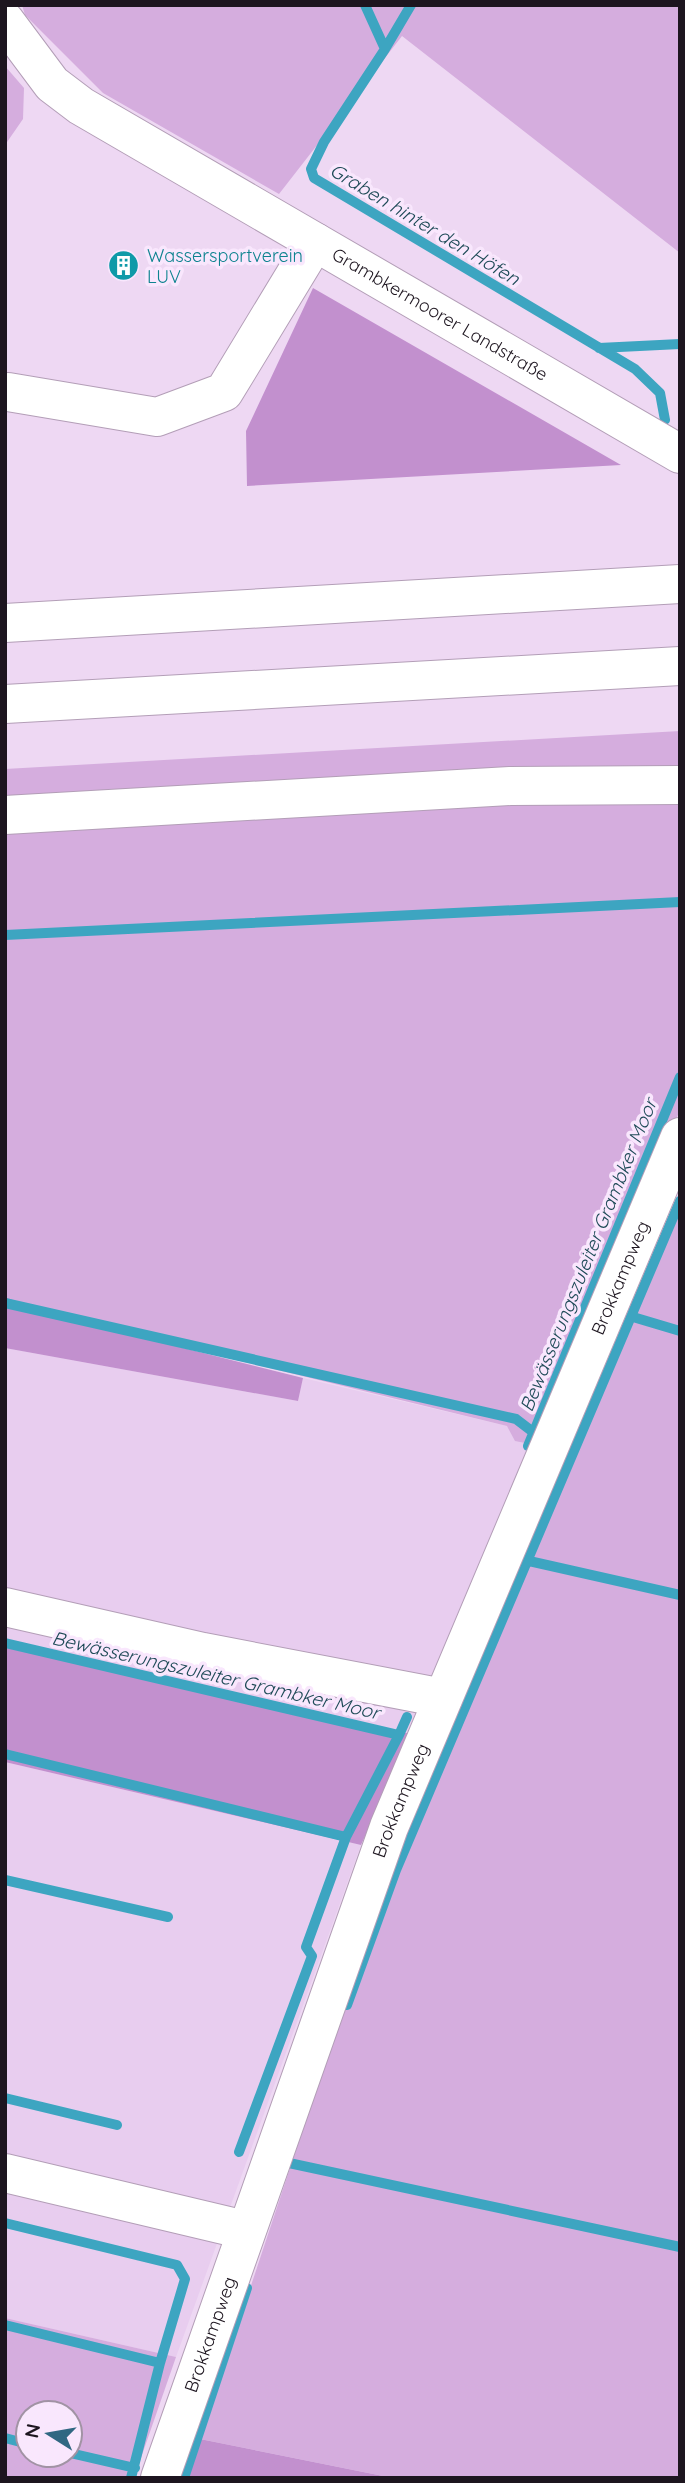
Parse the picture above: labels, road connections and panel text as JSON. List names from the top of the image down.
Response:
{
  "streets": {
    "main road": ["Grambkermoorer Landstraße", "Brokkampweg"]
  },
  "water": ["Graben hinter den Höfen", "Bewässerungszuleiter Grambker Moor"],
  "places": {
    "building": ["Wassersportverein LUV"]
  },
  "north": "left"
}
